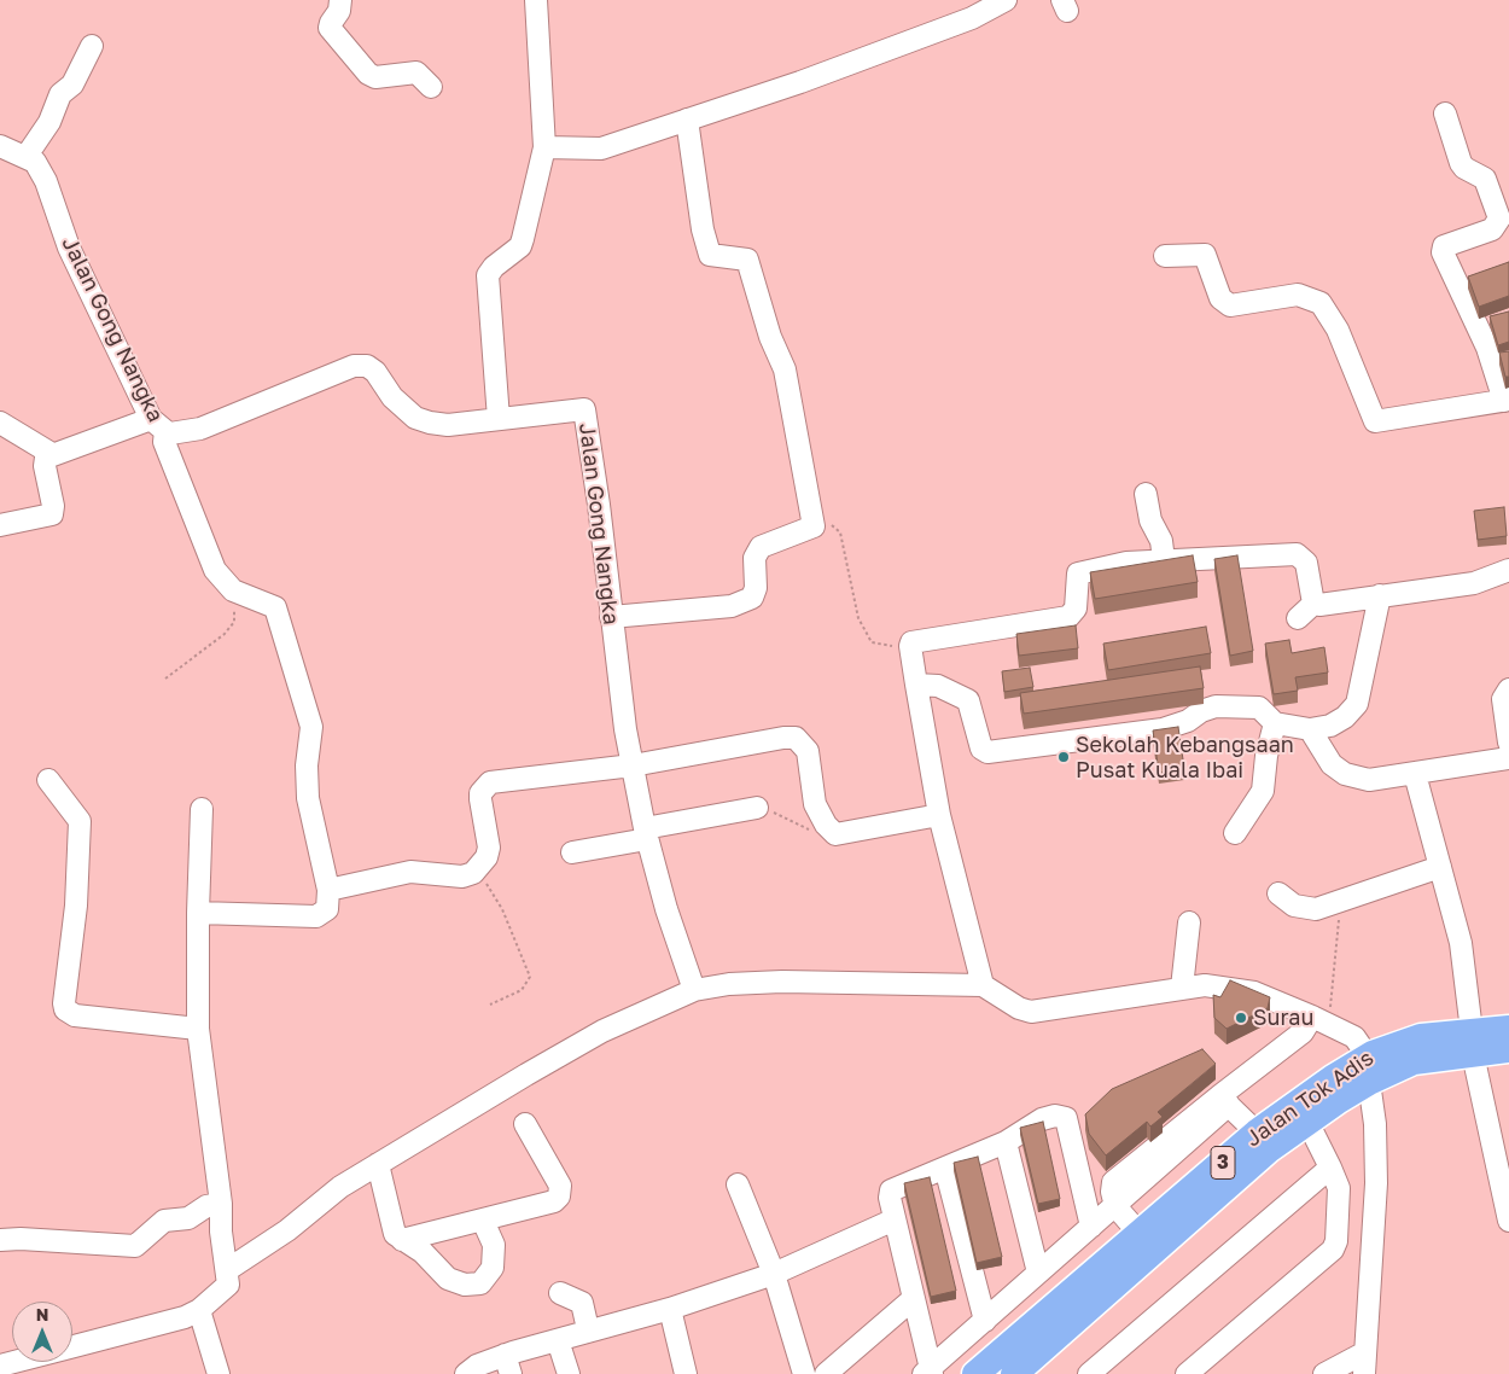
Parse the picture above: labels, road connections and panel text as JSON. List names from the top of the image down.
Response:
{
  "streets": {
    "main road": ["Jalan Tok Adis", "3"],
    "street": ["Jalan Gong Nangka"]
  },
  "places": ["Sekolah Kebangsaan Pusat Kuala Ibai", "Surau"],
  "north": "top"
}
